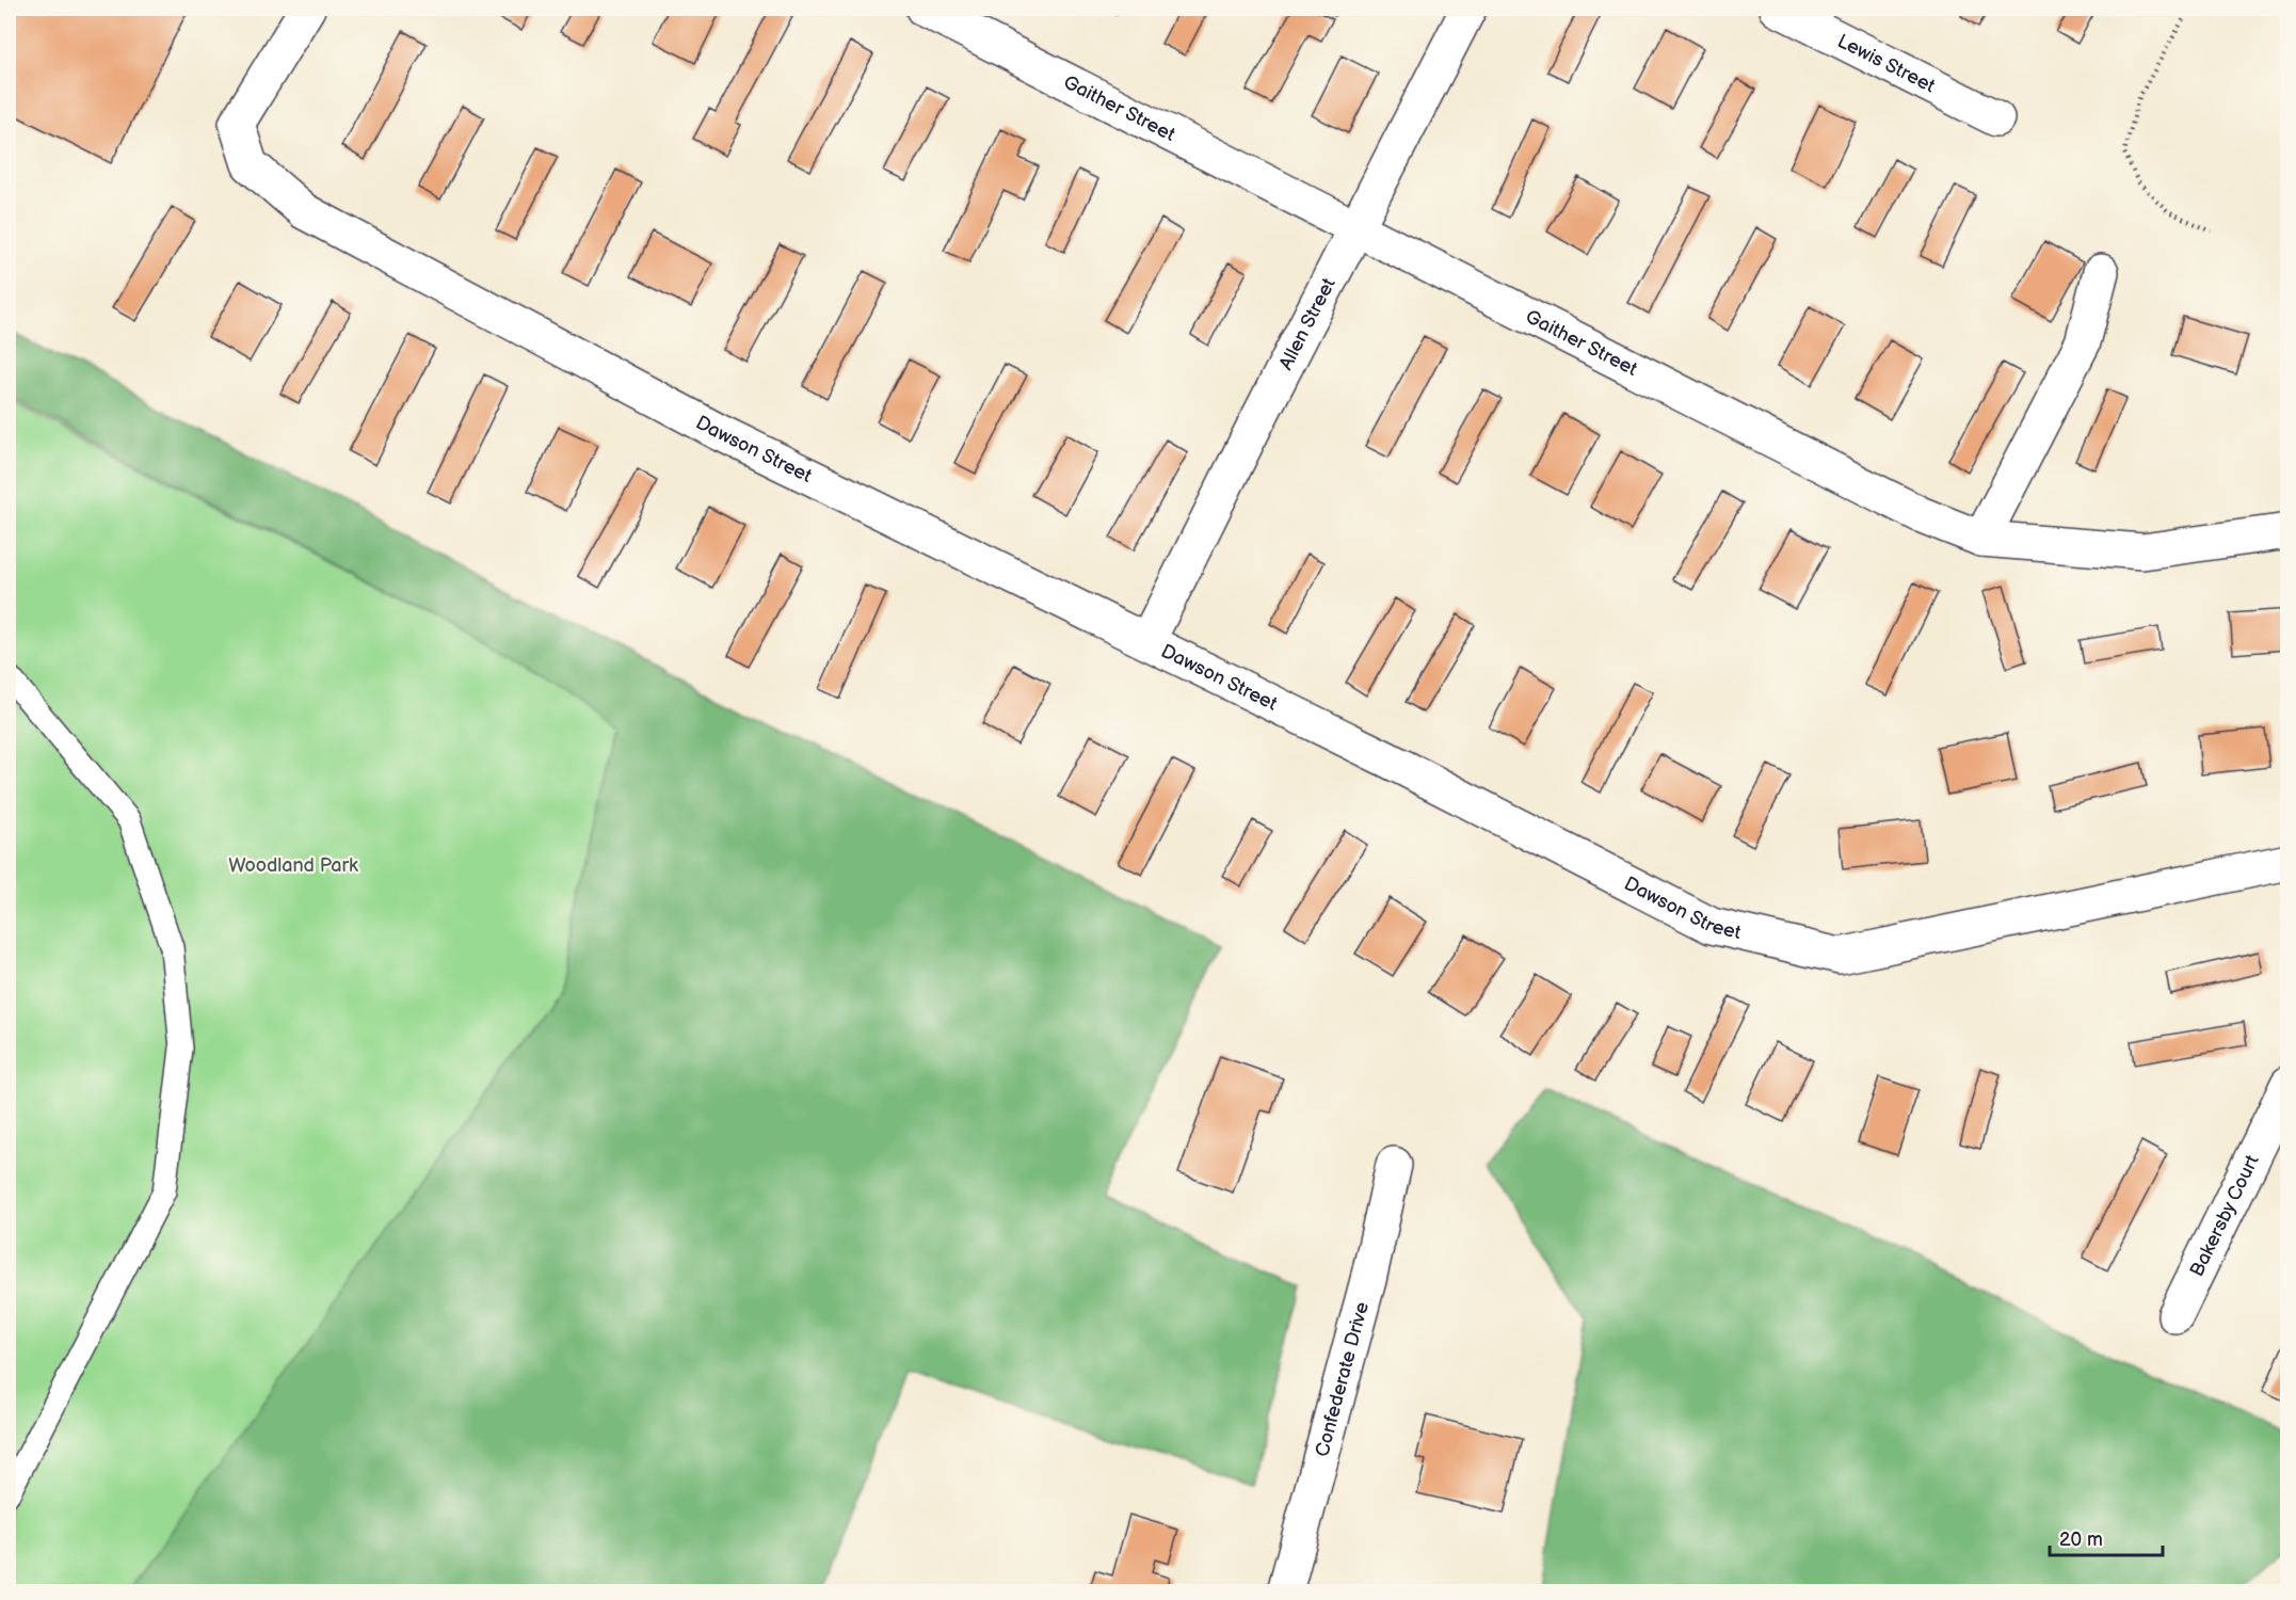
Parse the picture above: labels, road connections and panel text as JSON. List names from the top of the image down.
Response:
{
  "streets": {
    "street": [
      "Lewis Street",
      "Gaither Street",
      "Allen Street",
      "Dawson Street",
      "Bakersby Court",
      "Confederate Drive"
    ]
  },
  "crossings": [
    ["Gaither Street", "Allen Street"],
    ["Allen Street", "Dawson Street"]
  ],
  "parks": ["Woodland Park"],
  "scale_bar": "20 m"
}
